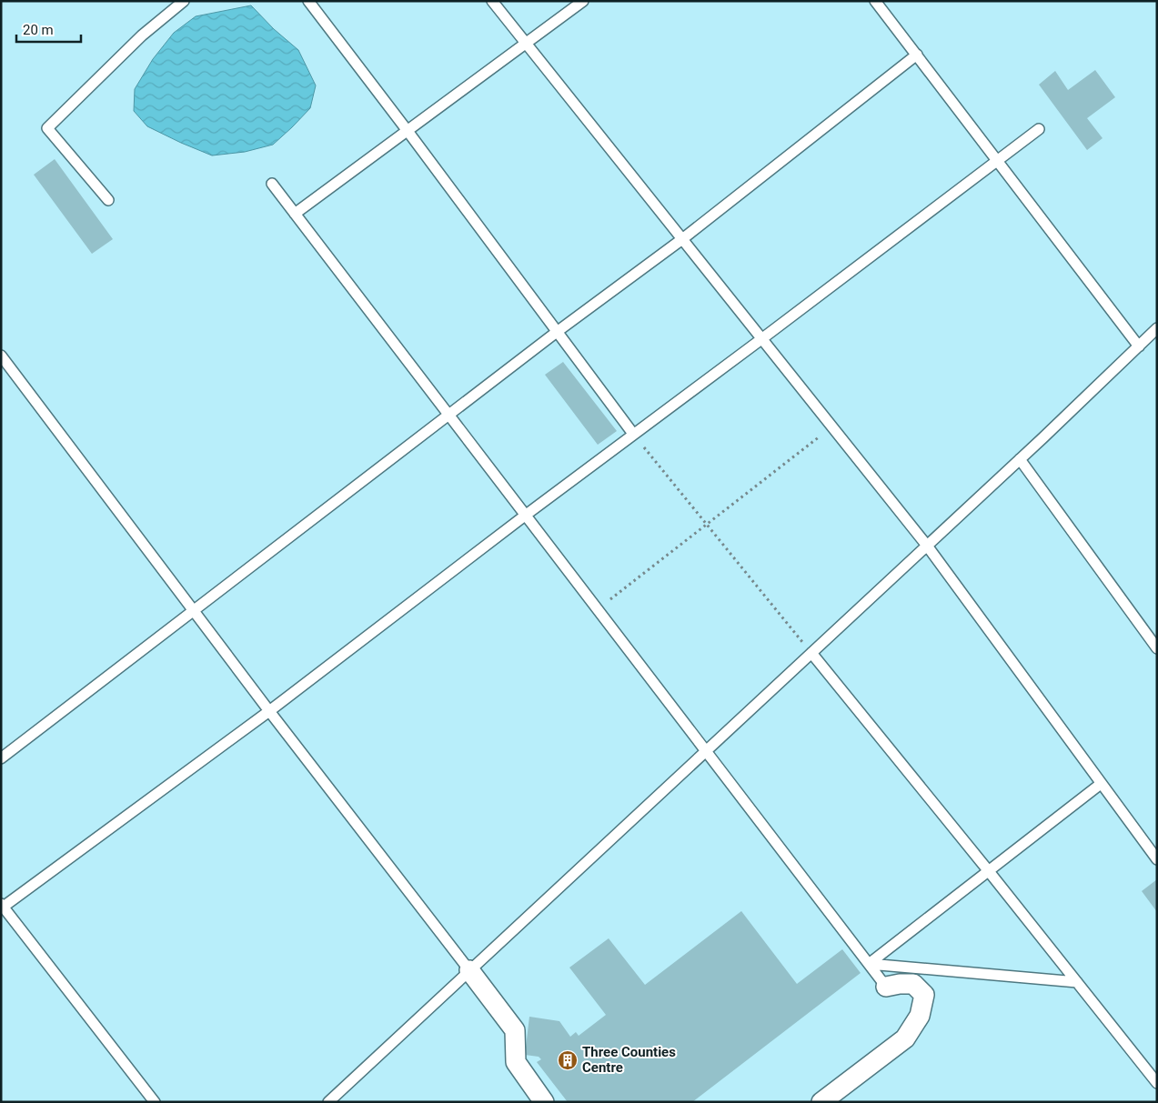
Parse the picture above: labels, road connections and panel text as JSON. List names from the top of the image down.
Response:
{
  "places": {
    "building": ["Three Counties Centre"]
  },
  "scale_bar": "20 m"
}
